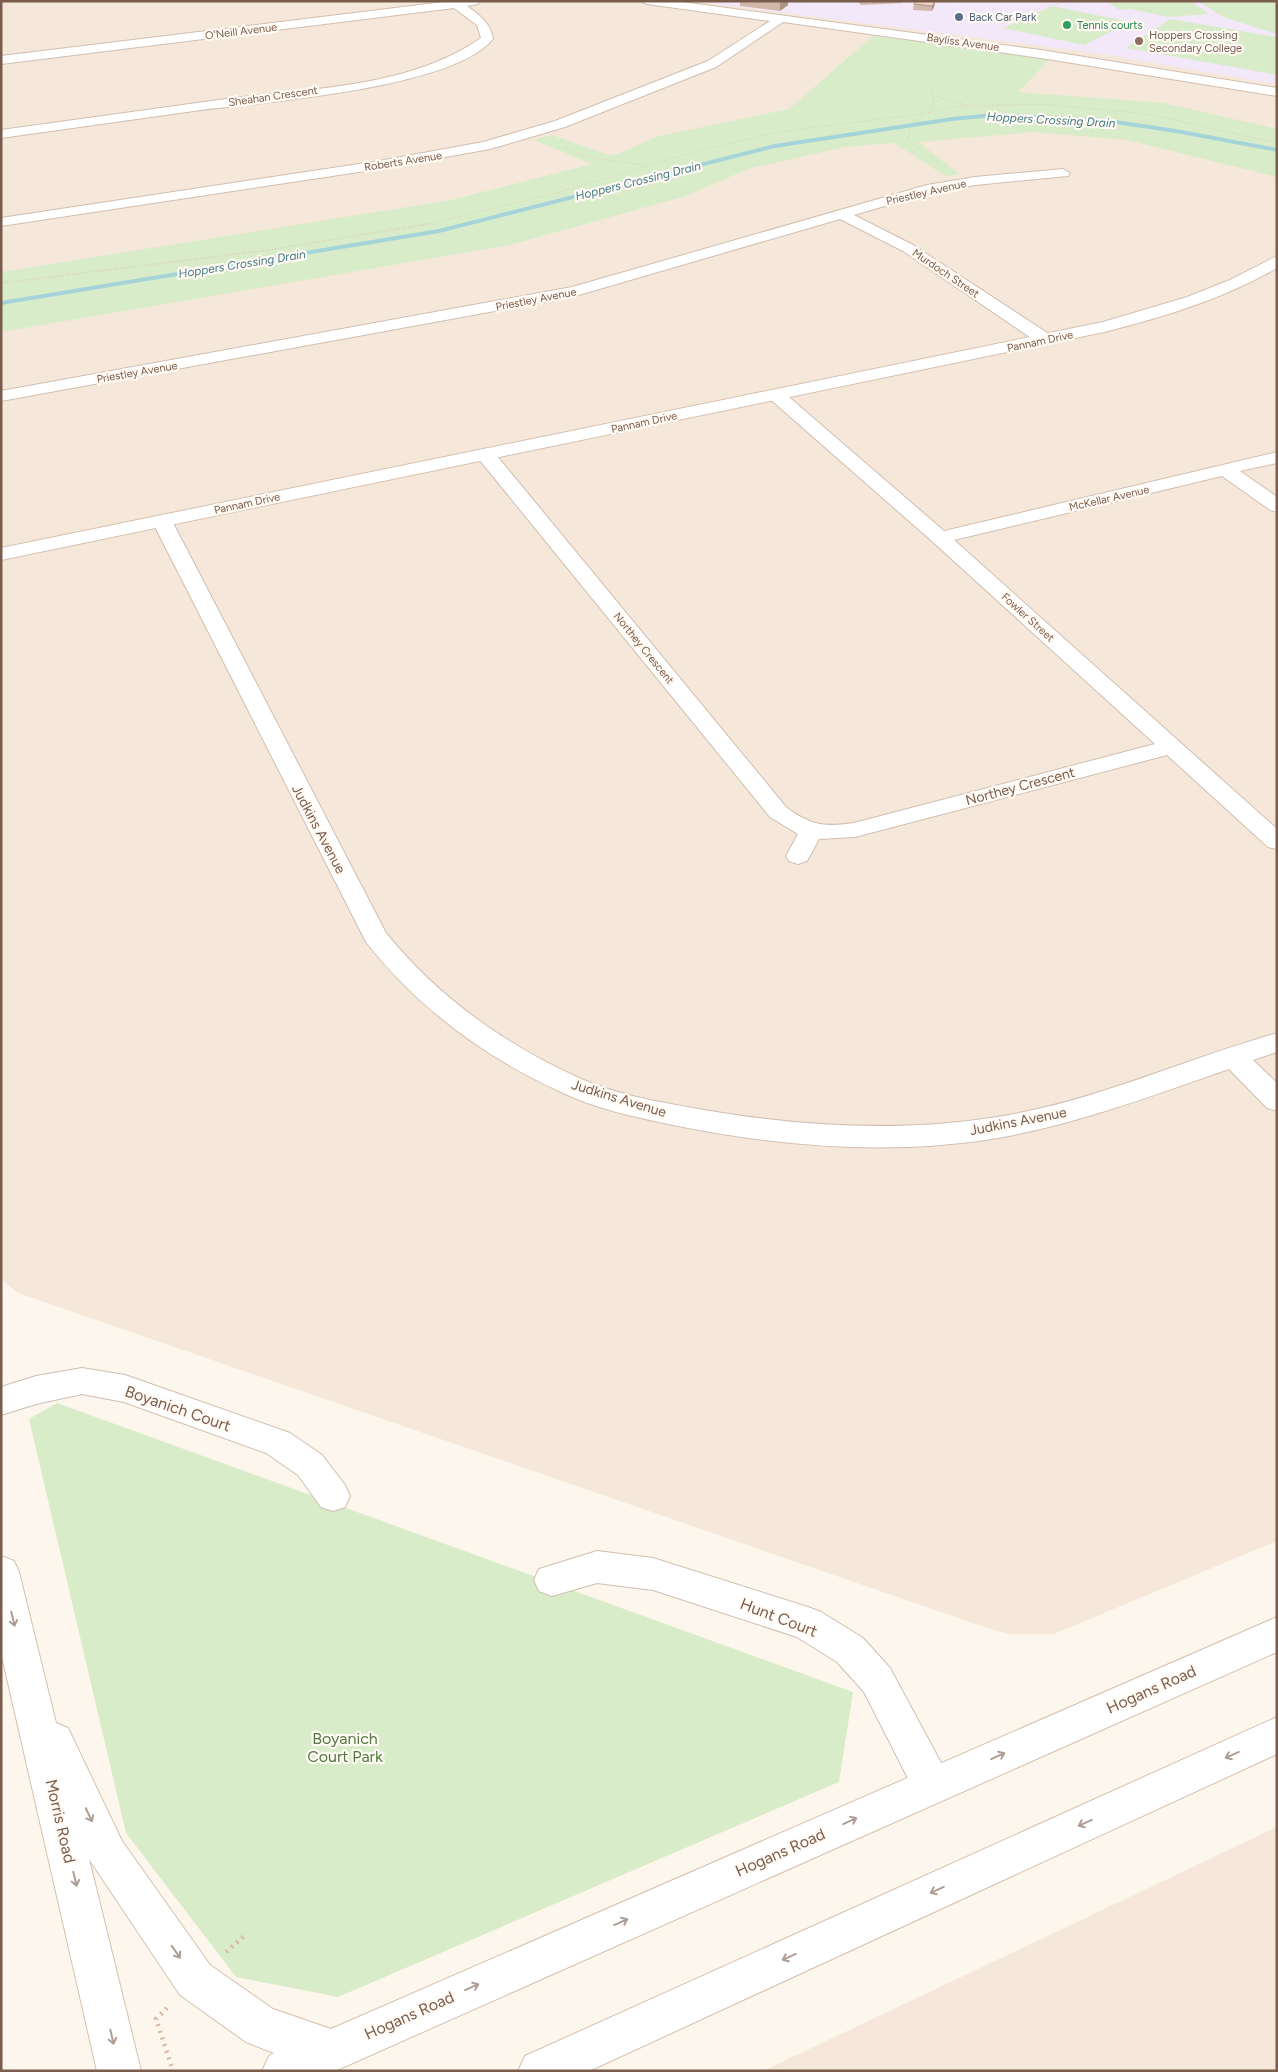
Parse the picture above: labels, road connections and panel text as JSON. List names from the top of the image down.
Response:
{
  "streets": {
    "street": [
      "O'Neill Avenue",
      "Bayliss Avenue",
      "Sheahan Crescent",
      "Roberts Avenue",
      "Priestley Avenue",
      "Murdoch Street",
      "Pannam Drive",
      "McKellar Avenue",
      "Fowler Street",
      "Northey Crescent",
      "Judkins Avenue",
      "Boyanich Court",
      "Hunt Court",
      "Hogans Road",
      "Morris Road"
    ]
  },
  "crossings": [
    ["O'Neill Avenue", "Sheahan Crescent"],
    ["Bayliss Avenue", "Roberts Avenue"],
    ["Priestley Avenue", "Murdoch Street"],
    ["Murdoch Street", "Pannam Drive"],
    ["Pannam Drive", "Fowler Street"],
    ["Pannam Drive", "Northey Crescent"],
    ["Pannam Drive", "Judkins Avenue"],
    ["McKellar Avenue", "Fowler Street"],
    ["Fowler Street", "Northey Crescent"],
    ["Hunt Court", "Hogans Road"]
  ],
  "one_way": ["Morris Road"],
  "water": ["Hoppers Crossing Drain"],
  "parks": ["Boyanich Court Park"],
  "places": ["Back Car Park", "Tennis courts", "Hoppers Crossing Secondary College"]
}
